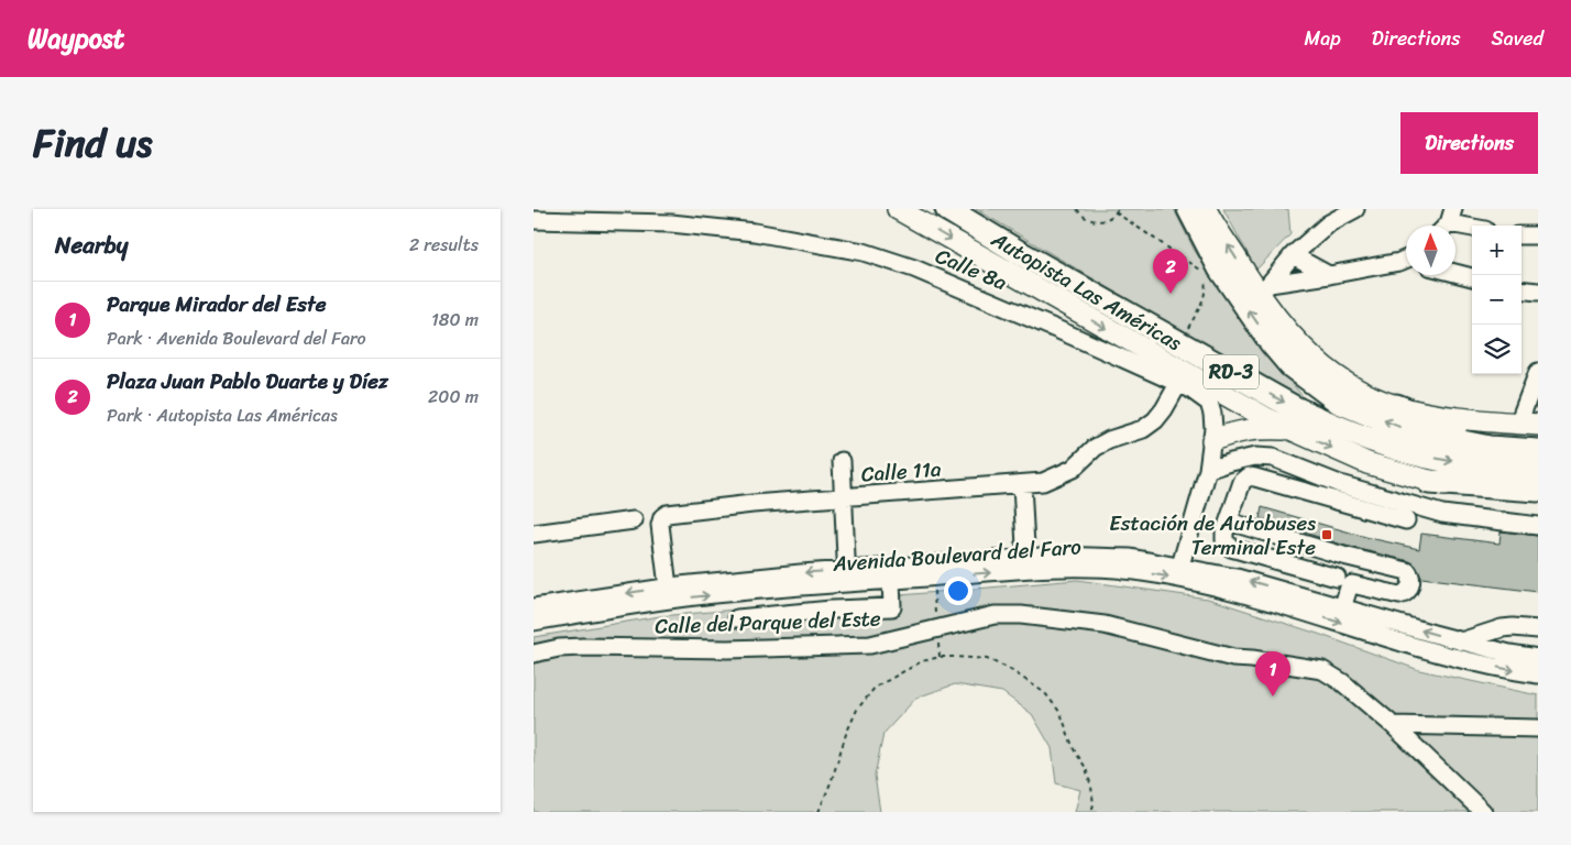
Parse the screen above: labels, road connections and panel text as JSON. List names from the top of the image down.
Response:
{
  "streets": {
    "highway": ["Autopista Las Américas", "RD-3"],
    "street": [
      "Calle 8a",
      "Calle 11a",
      "Avenida Boulevard del Faro",
      "Calle del Parque del Este"
    ]
  },
  "crossings": [
    ["Calle 8a", "Calle 11a"],
    ["Calle 11a", "Avenida Boulevard del Faro"]
  ],
  "places": {
    "transit": ["Estación de Autobuses Terminal Este"]
  },
  "north": "top",
  "page": {
    "header": "Waypost",
    "nav": ["Map", "Directions", "Saved"],
    "title": "Find us",
    "buttons": "Directions",
    "heading": ["Nearby", "2 results"],
    "map_buttons": ["+", "−"],
    "pins": ["2", "1"],
    "list": [
      {
        "mark": "1",
        "name": "Parque Mirador del Este",
        "note": "Park · Avenida Boulevard del Faro",
        "value": "180 m"
      },
      {
        "mark": "2",
        "name": "Plaza Juan Pablo Duarte y Díez",
        "note": "Park · Autopista Las Américas",
        "value": "200 m"
      }
    ]
  }
}
